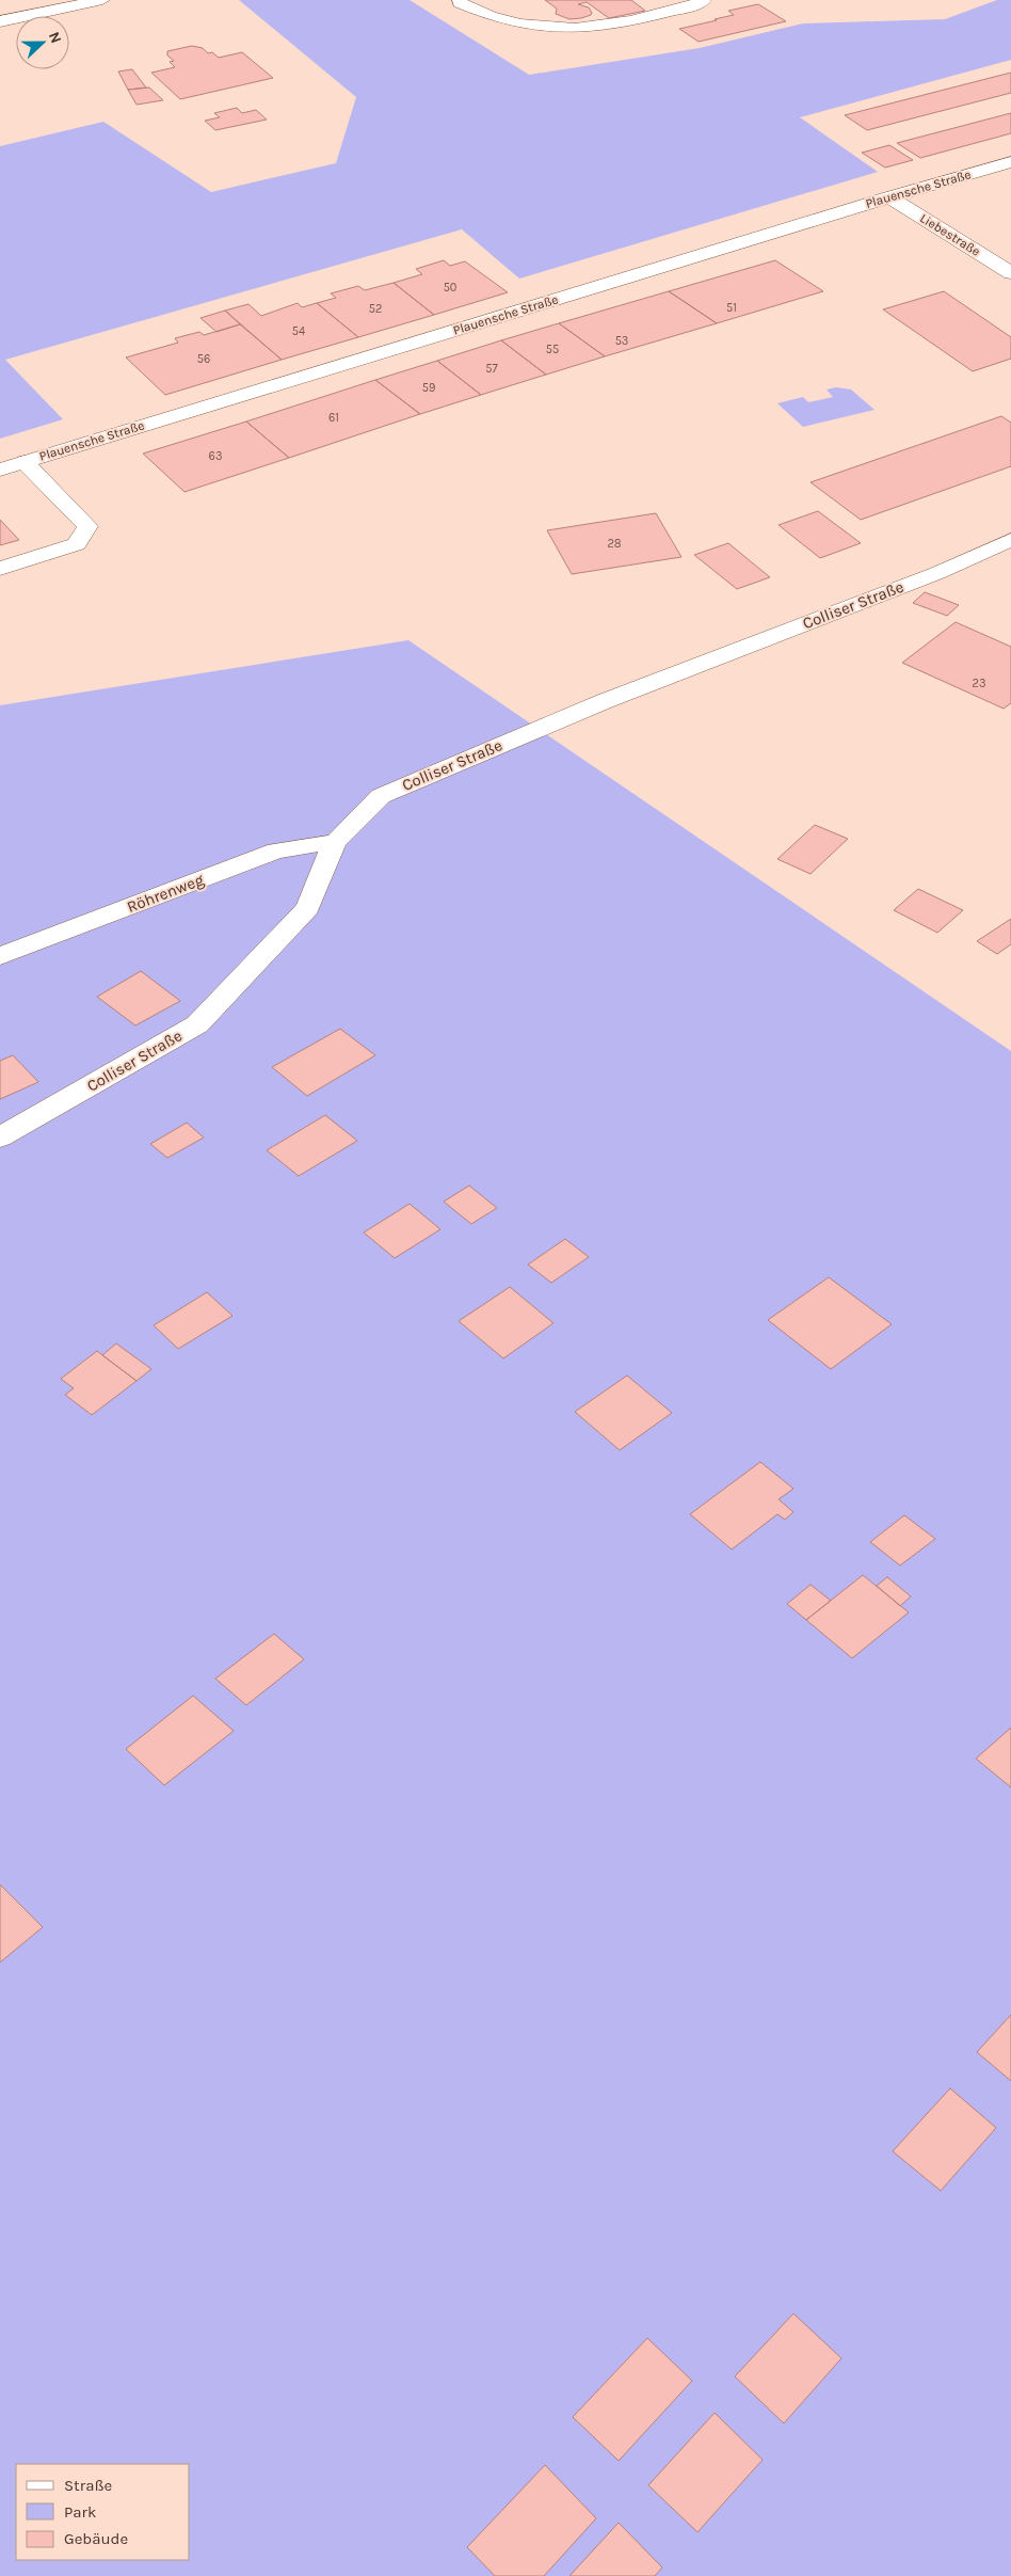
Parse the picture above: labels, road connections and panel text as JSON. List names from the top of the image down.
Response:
{
  "streets": {
    "street": [
      "Plauensche Straße",
      "Liebestraße",
      "Colliser Straße",
      "Röhrenweg"
    ]
  },
  "crossings": [
    ["Plauensche Straße", "Liebestraße"],
    ["Colliser Straße", "Röhrenweg"]
  ],
  "house_numbers": [
    "50",
    "51",
    "52",
    "54",
    "53",
    "55",
    "56",
    "57",
    "59",
    "61",
    "63",
    "28",
    "23"
  ],
  "legend": ["Straße", "Park", "Gebäude"],
  "north": "right"
}
